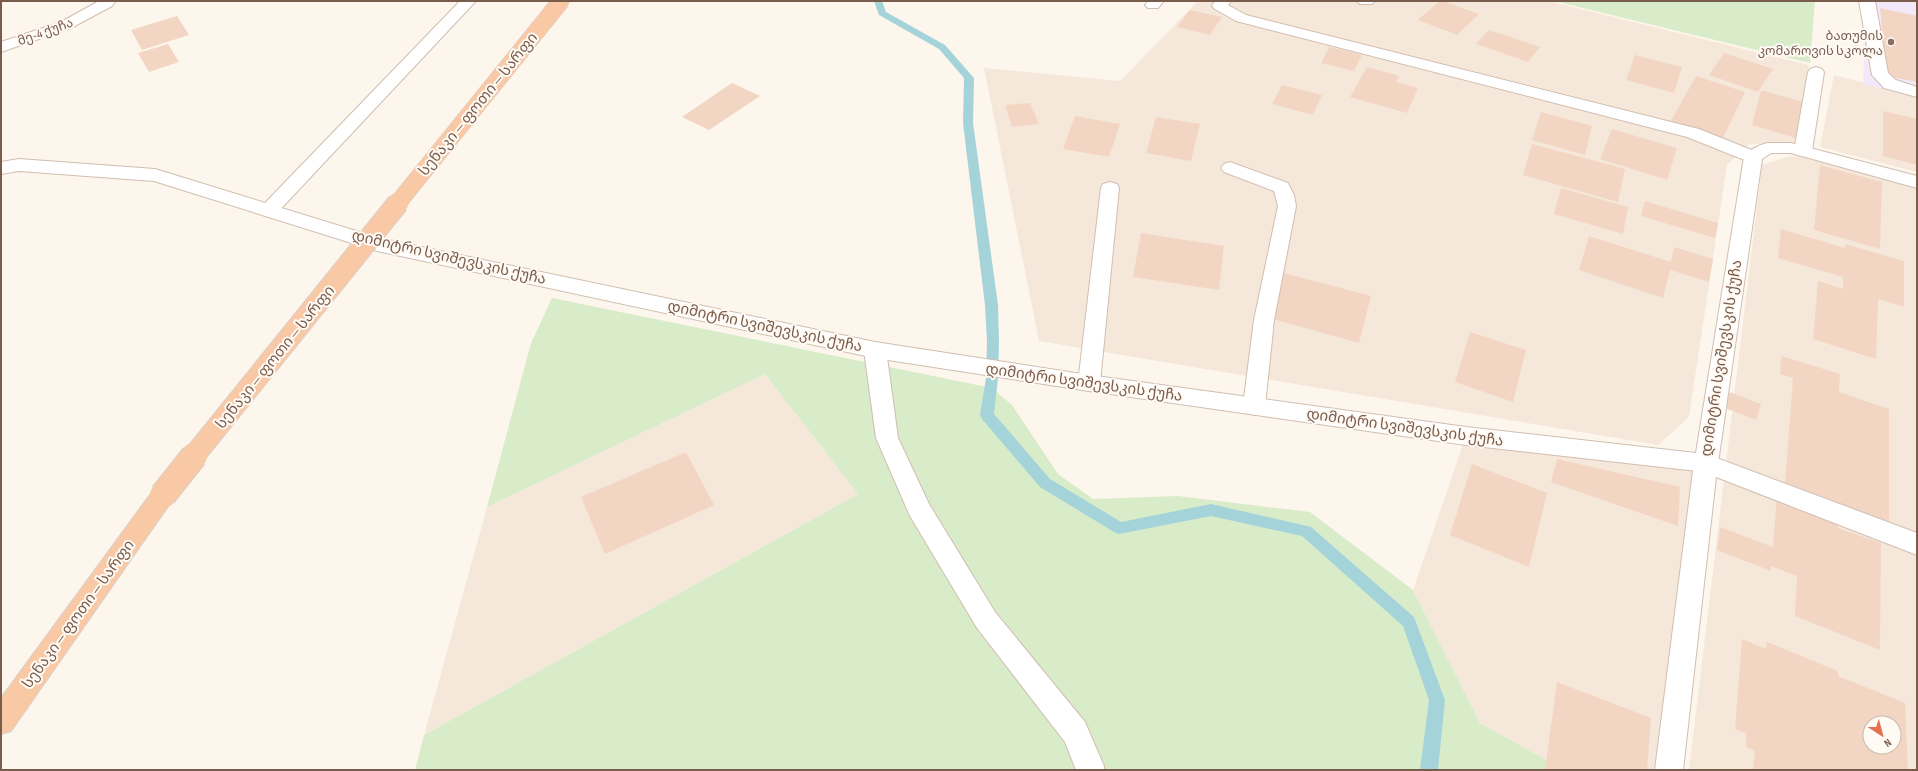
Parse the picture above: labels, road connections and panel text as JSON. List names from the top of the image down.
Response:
{
  "streets": {
    "highway": ["სენაკი — ფოთი — სარფი"],
    "street": ["მე-4 ქუჩა", "დიმიტრი სვიშევსკის ქუჩა"]
  },
  "places": ["ბათუმის კომაროვის სკოლა"],
  "north": "bottom right"
}
